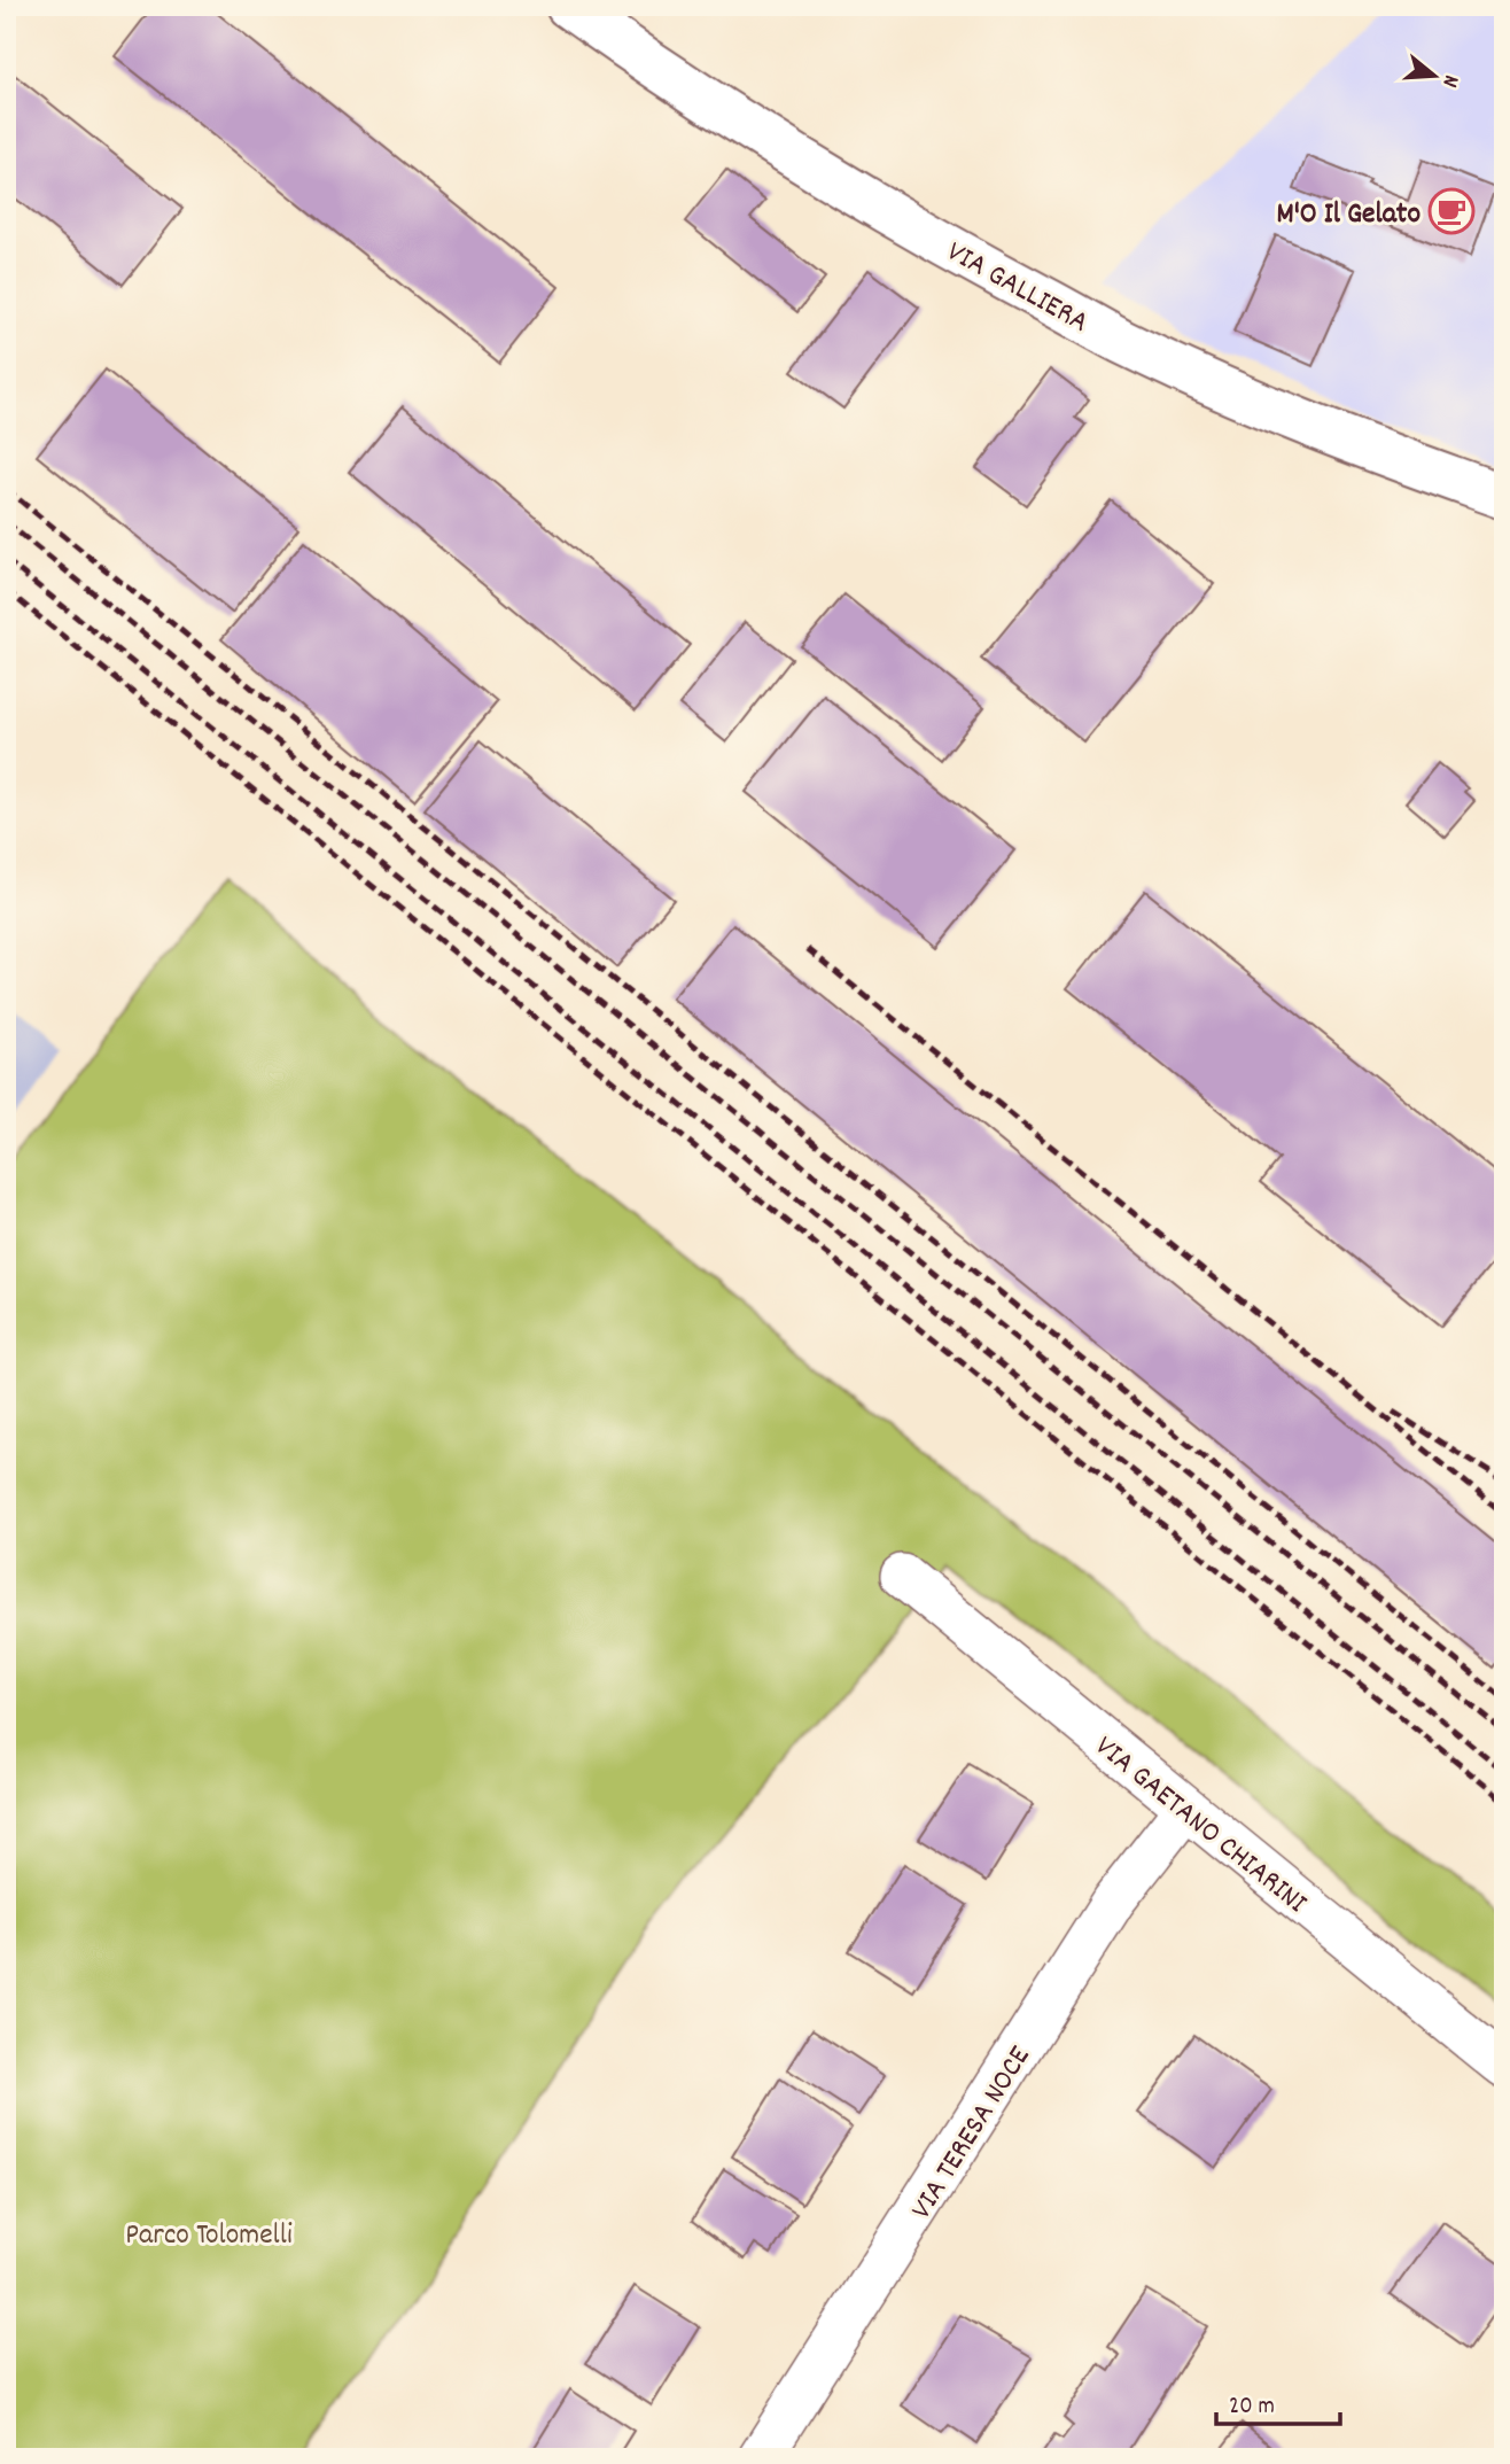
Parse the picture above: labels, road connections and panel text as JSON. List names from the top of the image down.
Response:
{
  "streets": {
    "main road": ["VIA GALLIERA"],
    "street": ["VIA GAETANO CHIARINI", "VIA TERESA NOCE"]
  },
  "crossings": [
    ["VIA GAETANO CHIARINI", "VIA TERESA NOCE"]
  ],
  "parks": ["Parco Tolomelli"],
  "places": {
    "cafe": ["M'O Il Gelato"]
  },
  "scale_bar": "20 m",
  "north": "right"
}
